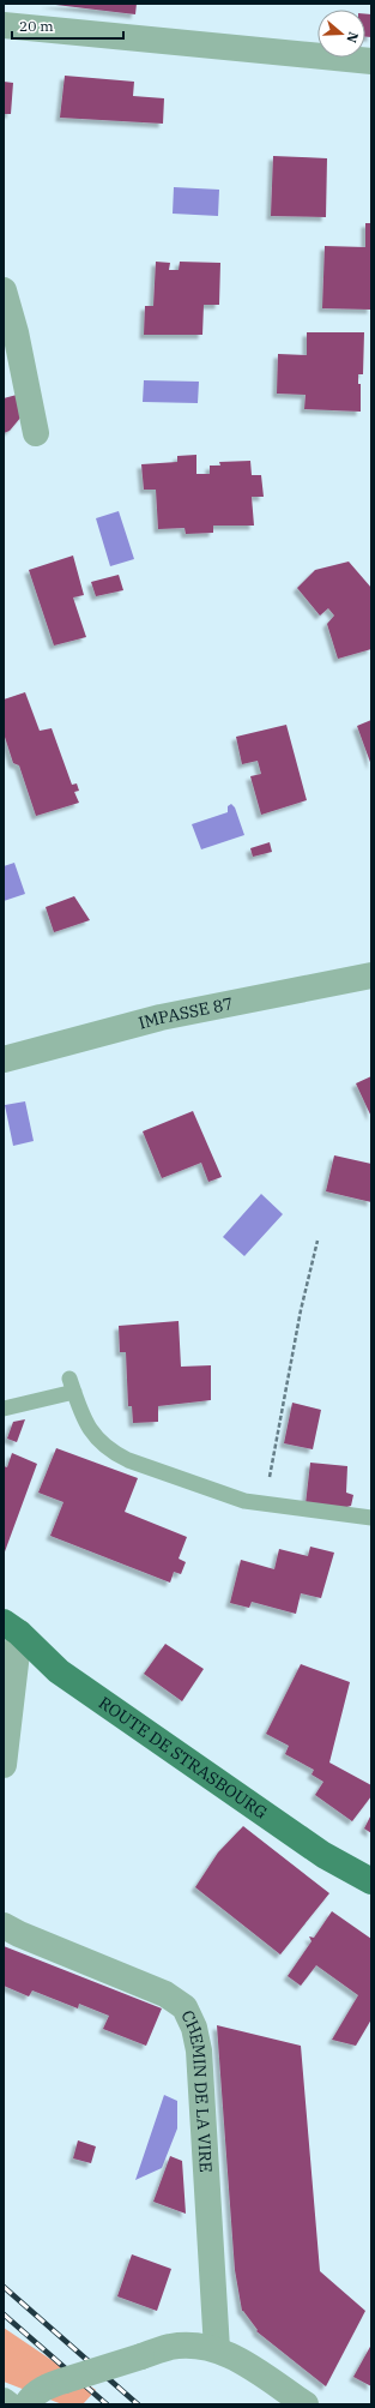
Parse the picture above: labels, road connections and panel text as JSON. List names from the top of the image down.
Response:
{
  "streets": {
    "main road": ["ROUTE DE STRASBOURG"],
    "street": ["IMPASSE 87", "CHEMIN DE LA VIRE"]
  },
  "scale_bar": "20 m",
  "north": "right"
}
